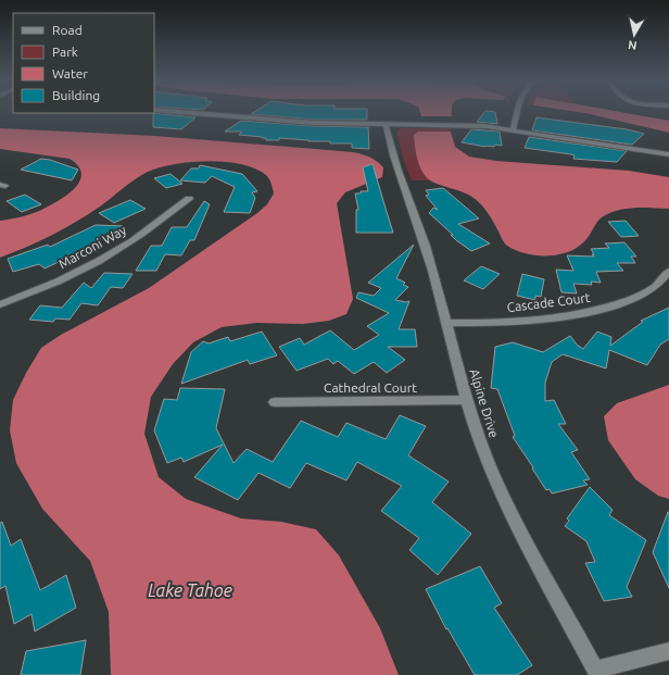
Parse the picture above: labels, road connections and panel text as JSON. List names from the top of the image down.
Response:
{
  "streets": {
    "street": [
      "Marconi Way",
      "Cascade Court",
      "Cathedral Court",
      "Alpine Drive"
    ]
  },
  "crossings": [
    ["Cascade Court", "Alpine Drive"],
    ["Cathedral Court", "Alpine Drive"]
  ],
  "water": ["Lake Tahoe"],
  "legend": [
    "Road",
    "Park",
    "Water",
    "Building"
  ],
  "north": "bottom"
}
